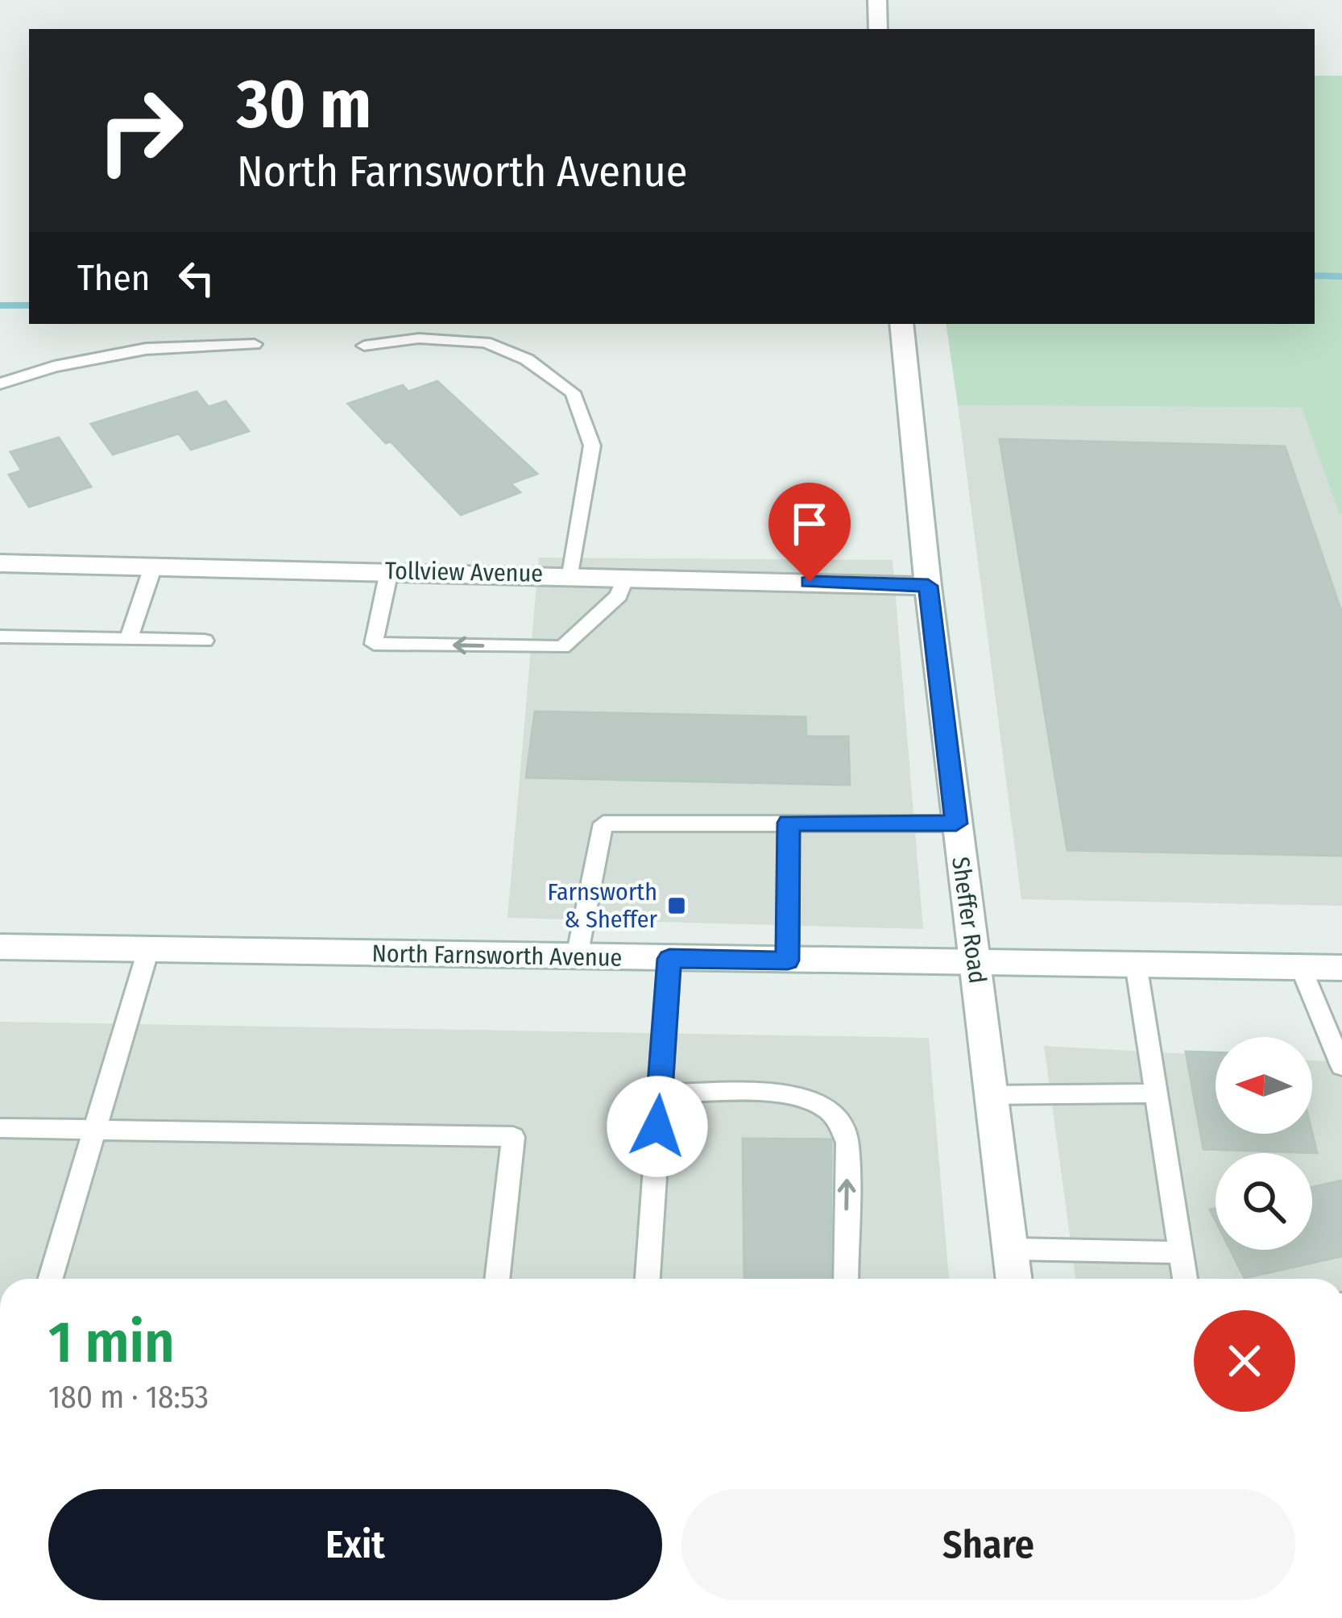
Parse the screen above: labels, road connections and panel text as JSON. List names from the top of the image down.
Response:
{
  "streets": {
    "street": ["Tollview Avenue", "Sheffer Road", "North Farnsworth Avenue"]
  },
  "crossings": [
    ["Tollview Avenue", "Sheffer Road"],
    ["Sheffer Road", "North Farnsworth Avenue"]
  ],
  "places": {
    "transit": ["Farnsworth & Sheffer"]
  },
  "north": "left",
  "page": {
    "turn": ["30 m", "North Farnsworth Avenue"],
    "then": "Then",
    "heading": ["1 min", "180 m · 18:53"],
    "buttons": ["Exit", "Share"]
  }
}
